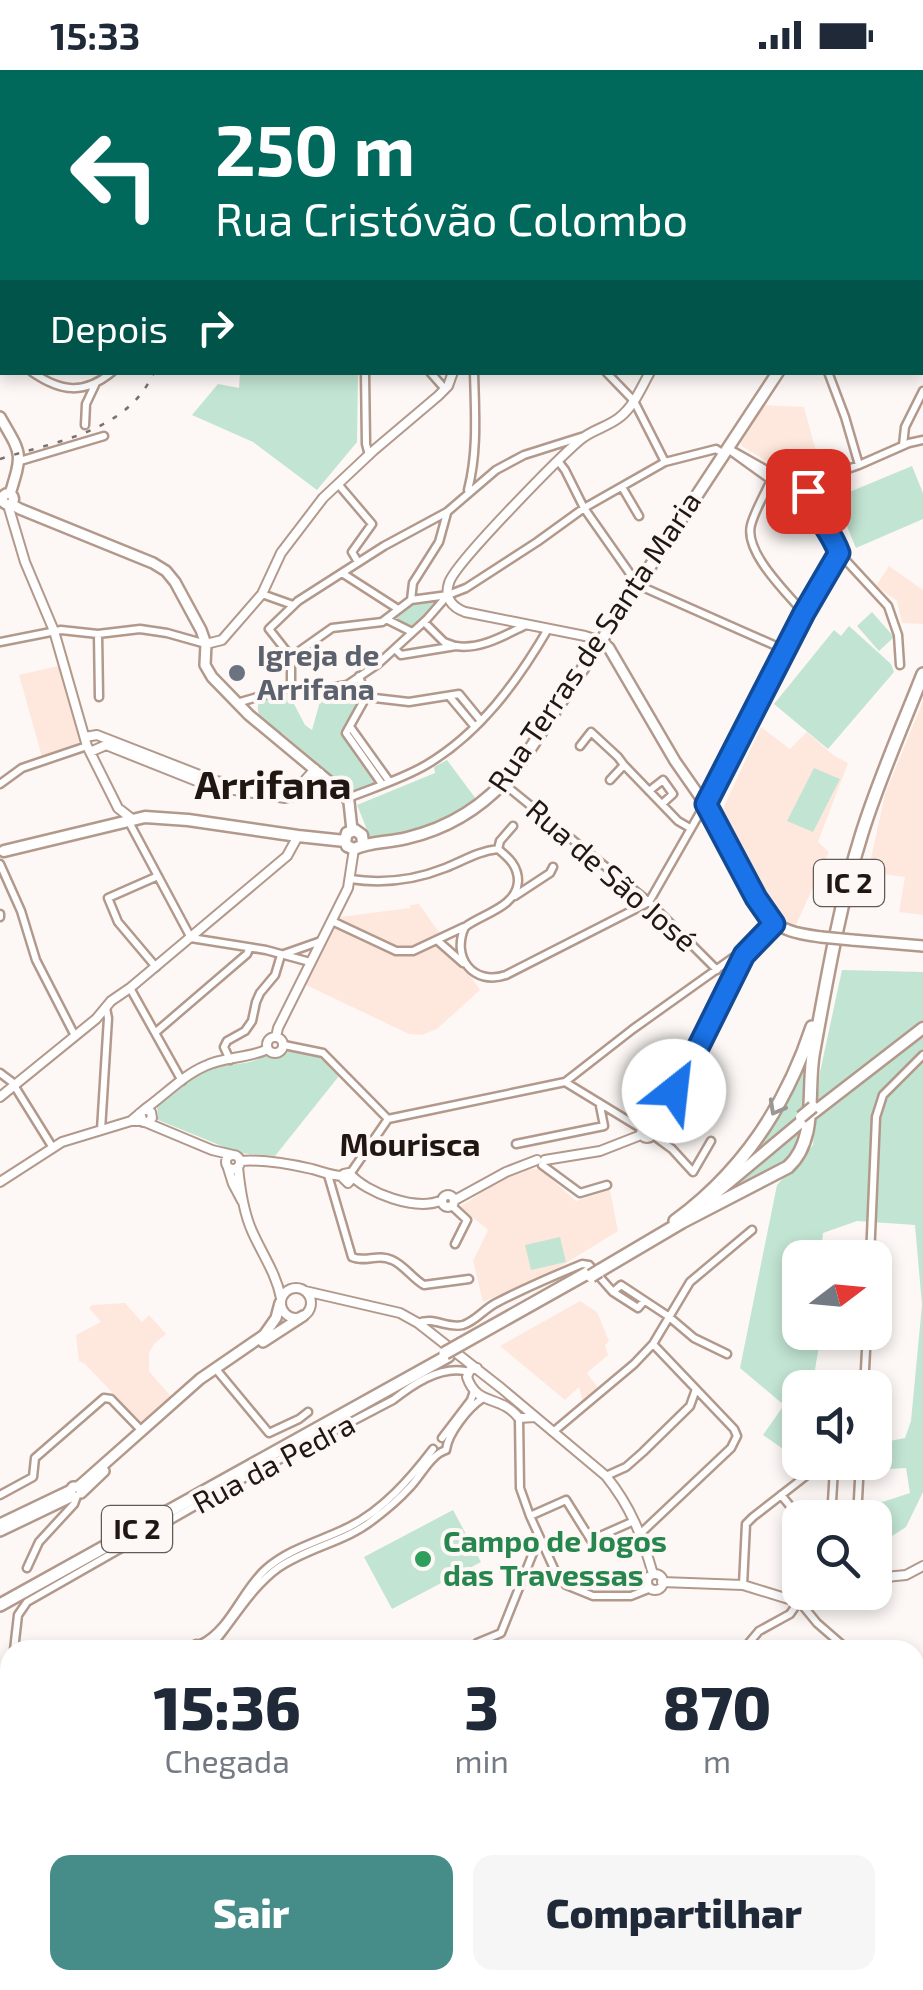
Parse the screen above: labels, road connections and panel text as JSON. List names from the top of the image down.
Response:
{
  "streets": {
    "highway": ["IC 2"],
    "main road": ["Rua Terras de Santa Maria"],
    "street": ["Rua de São José", "Rua da Pedra"]
  },
  "crossings": [
    ["Rua Terras de Santa Maria", "Rua de São José"]
  ],
  "districts": ["Arrifana", "Mourisca"],
  "places": ["Igreja de Arrifana", "Campo de Jogos das Travessas"],
  "north": "right",
  "page": {
    "status": "15:33",
    "turn": ["250 m", "Rua Cristóvão Colombo"],
    "then": "Depois",
    "eta": [
      "15:36",
      "Chegada",
      "3",
      "min",
      "870",
      "m"
    ],
    "buttons": ["Sair", "Compartilhar"]
  }
}
